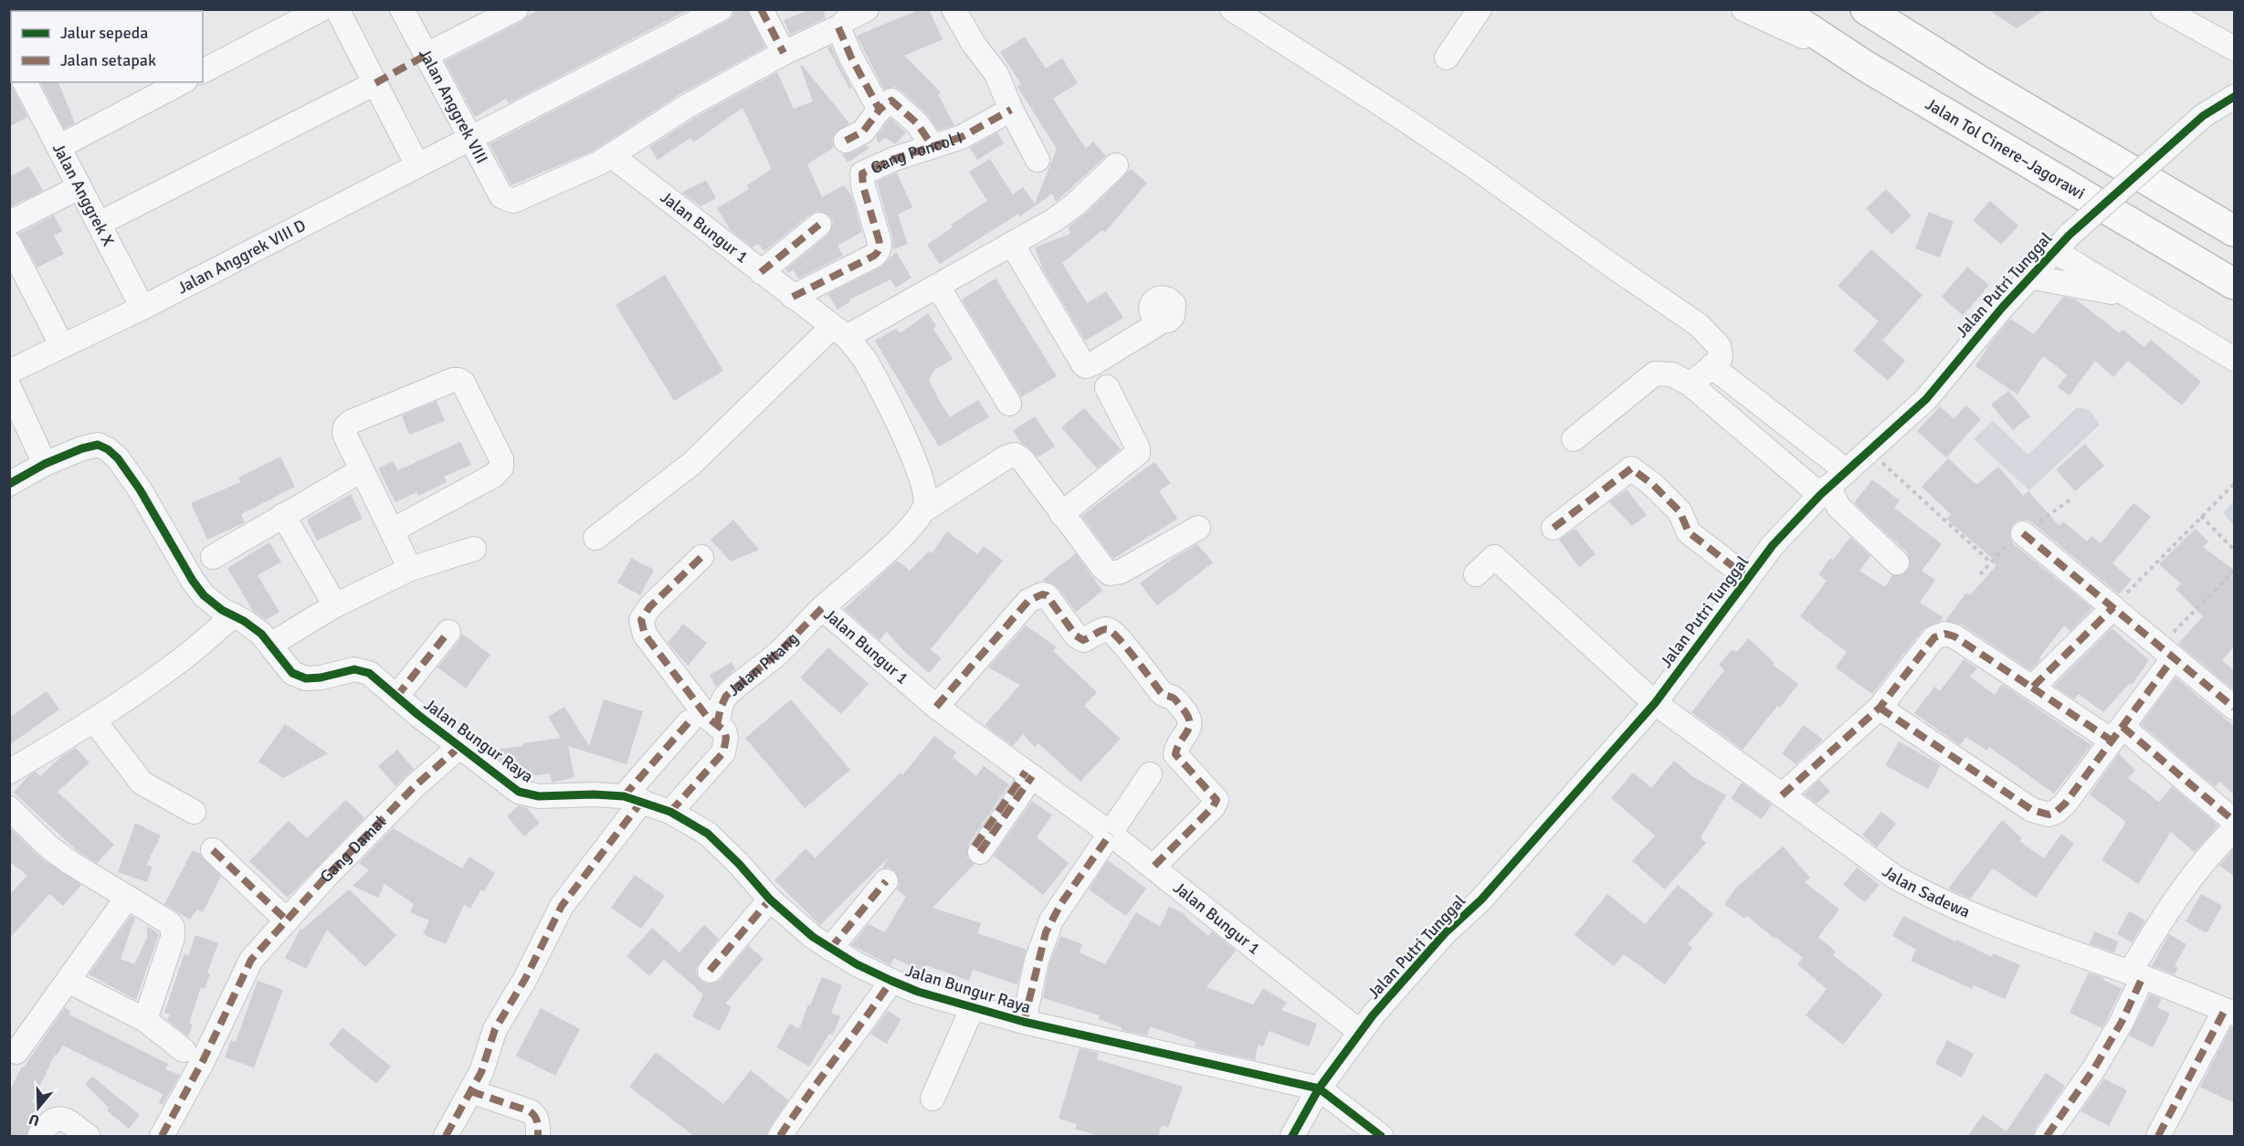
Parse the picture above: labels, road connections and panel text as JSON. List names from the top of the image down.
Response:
{
  "streets": {
    "highway": ["Jalan Tol Cinere–Jagorawi"],
    "street": [
      "Jalan Anggrek VIII",
      "Gang Poncol I",
      "Jalan Anggrek X",
      "Jalan Bungur 1",
      "Jalan Anggrek VIII D",
      "Jalan Putri Tunggal",
      "Jalan Pitang",
      "Jalan Bungur Raya",
      "Gang Damal",
      "Jalan Sadewa"
    ]
  },
  "crossings": [
    ["Jalan Anggrek VIII", "Jalan Bungur 1"],
    ["Jalan Anggrek VIII", "Jalan Anggrek VIII D"],
    ["Gang Poncol I", "Jalan Bungur 1"],
    ["Jalan Anggrek X", "Jalan Anggrek VIII D"],
    ["Jalan Bungur 1", "Jalan Putri Tunggal"],
    ["Jalan Bungur 1", "Jalan Pitang"],
    ["Jalan Putri Tunggal", "Jalan Bungur Raya"],
    ["Jalan Putri Tunggal", "Jalan Sadewa"],
    ["Jalan Bungur Raya", "Gang Damal"]
  ],
  "legend": ["Jalur sepeda", "Jalan setapak"],
  "north": "bottom"
}
